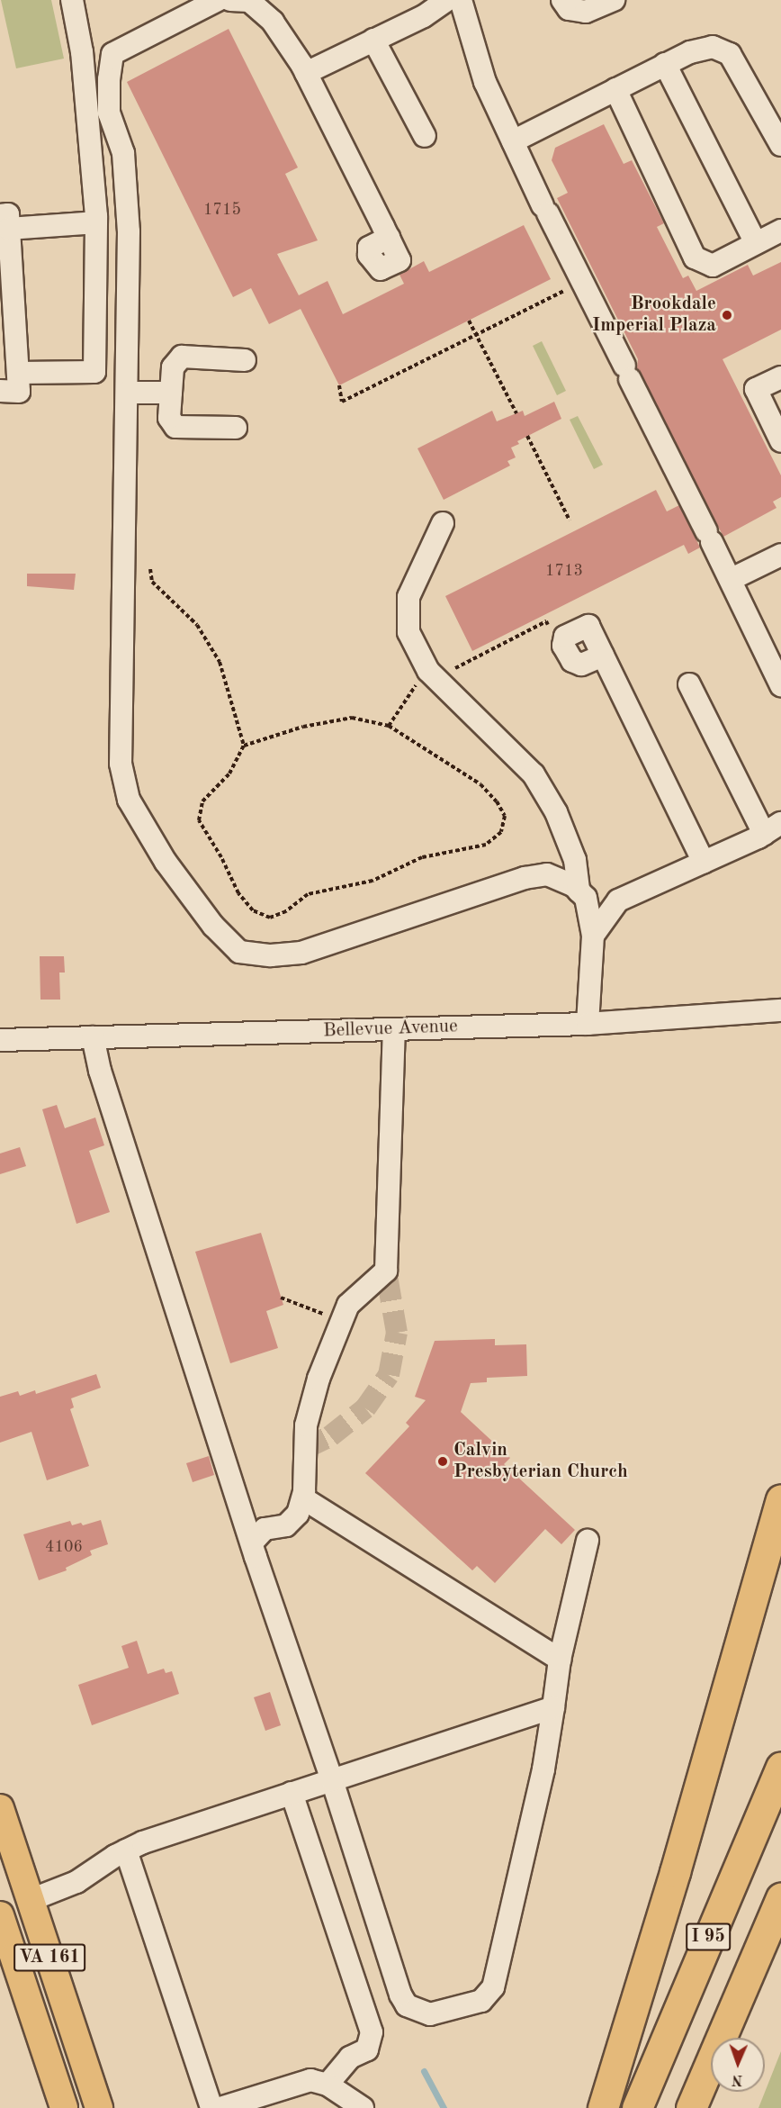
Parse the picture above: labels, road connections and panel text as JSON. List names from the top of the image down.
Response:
{
  "streets": {
    "highway": ["I 95"],
    "main road": ["VA 161"],
    "street": ["Bellevue Avenue"]
  },
  "places": ["Brookdale Imperial Plaza", "Calvin Presbyterian Church"],
  "house_numbers": ["1715", "1713", "4106"],
  "north": "bottom"
}
